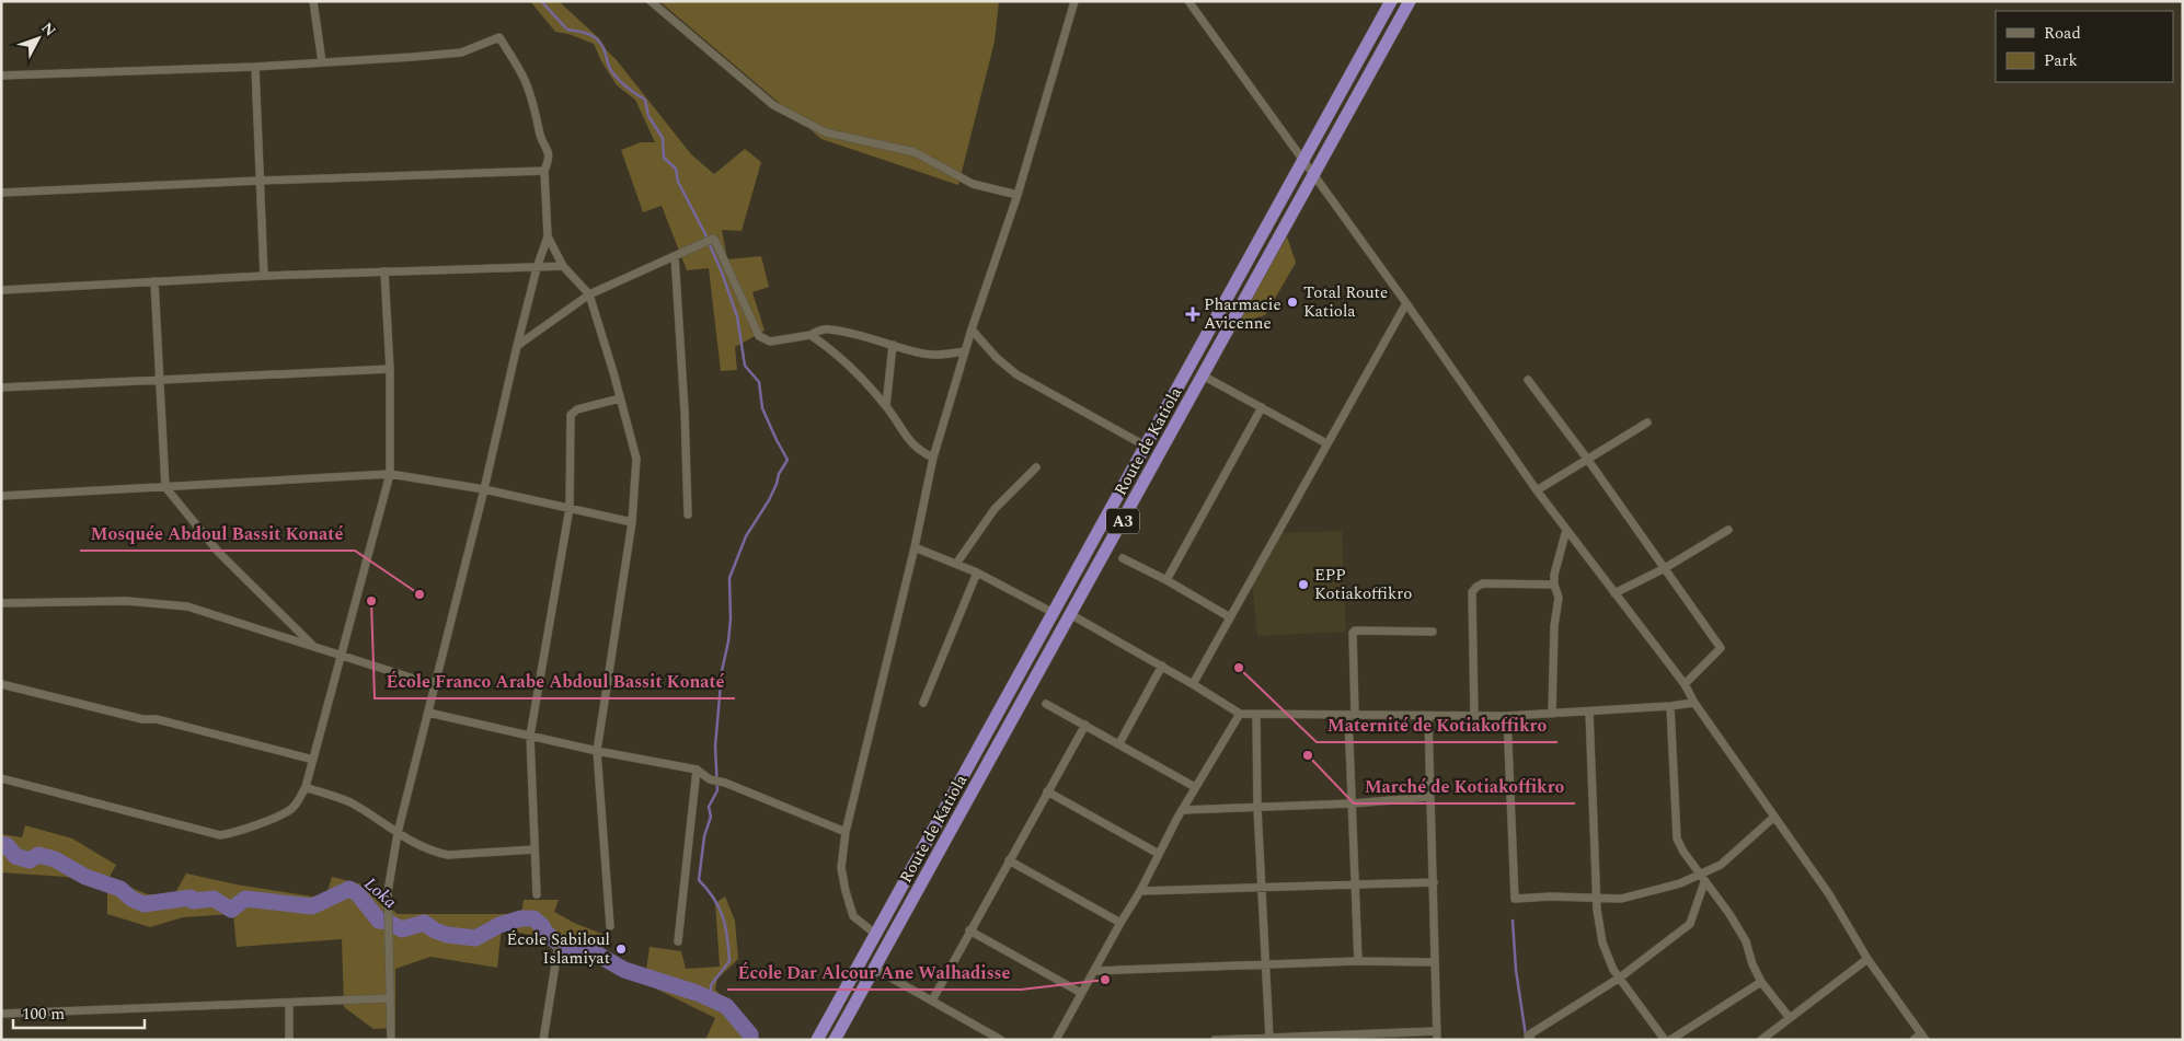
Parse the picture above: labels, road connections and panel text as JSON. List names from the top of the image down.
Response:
{
  "streets": {
    "highway": ["Route de Katiola", "A3"]
  },
  "water": ["Loka"],
  "places": {
    "other": [
      "Total Route Katiola",
      "EPP Kotiakoffikro",
      "Mosquée Abdoul Bassit Konaté",
      "École Franco Arabe Abdoul Bassit Konaté",
      "Maternité de Kotiakoffikro",
      "Marché de Kotiakoffikro",
      "École Sabiloul Islamiyat",
      "École Dar Alcour Ane Walhadisse"
    ],
    "health": ["Pharmacie Avicenne"]
  },
  "legend": ["Road", "Park"],
  "scale_bar": "100 m",
  "north": "top right"
}
